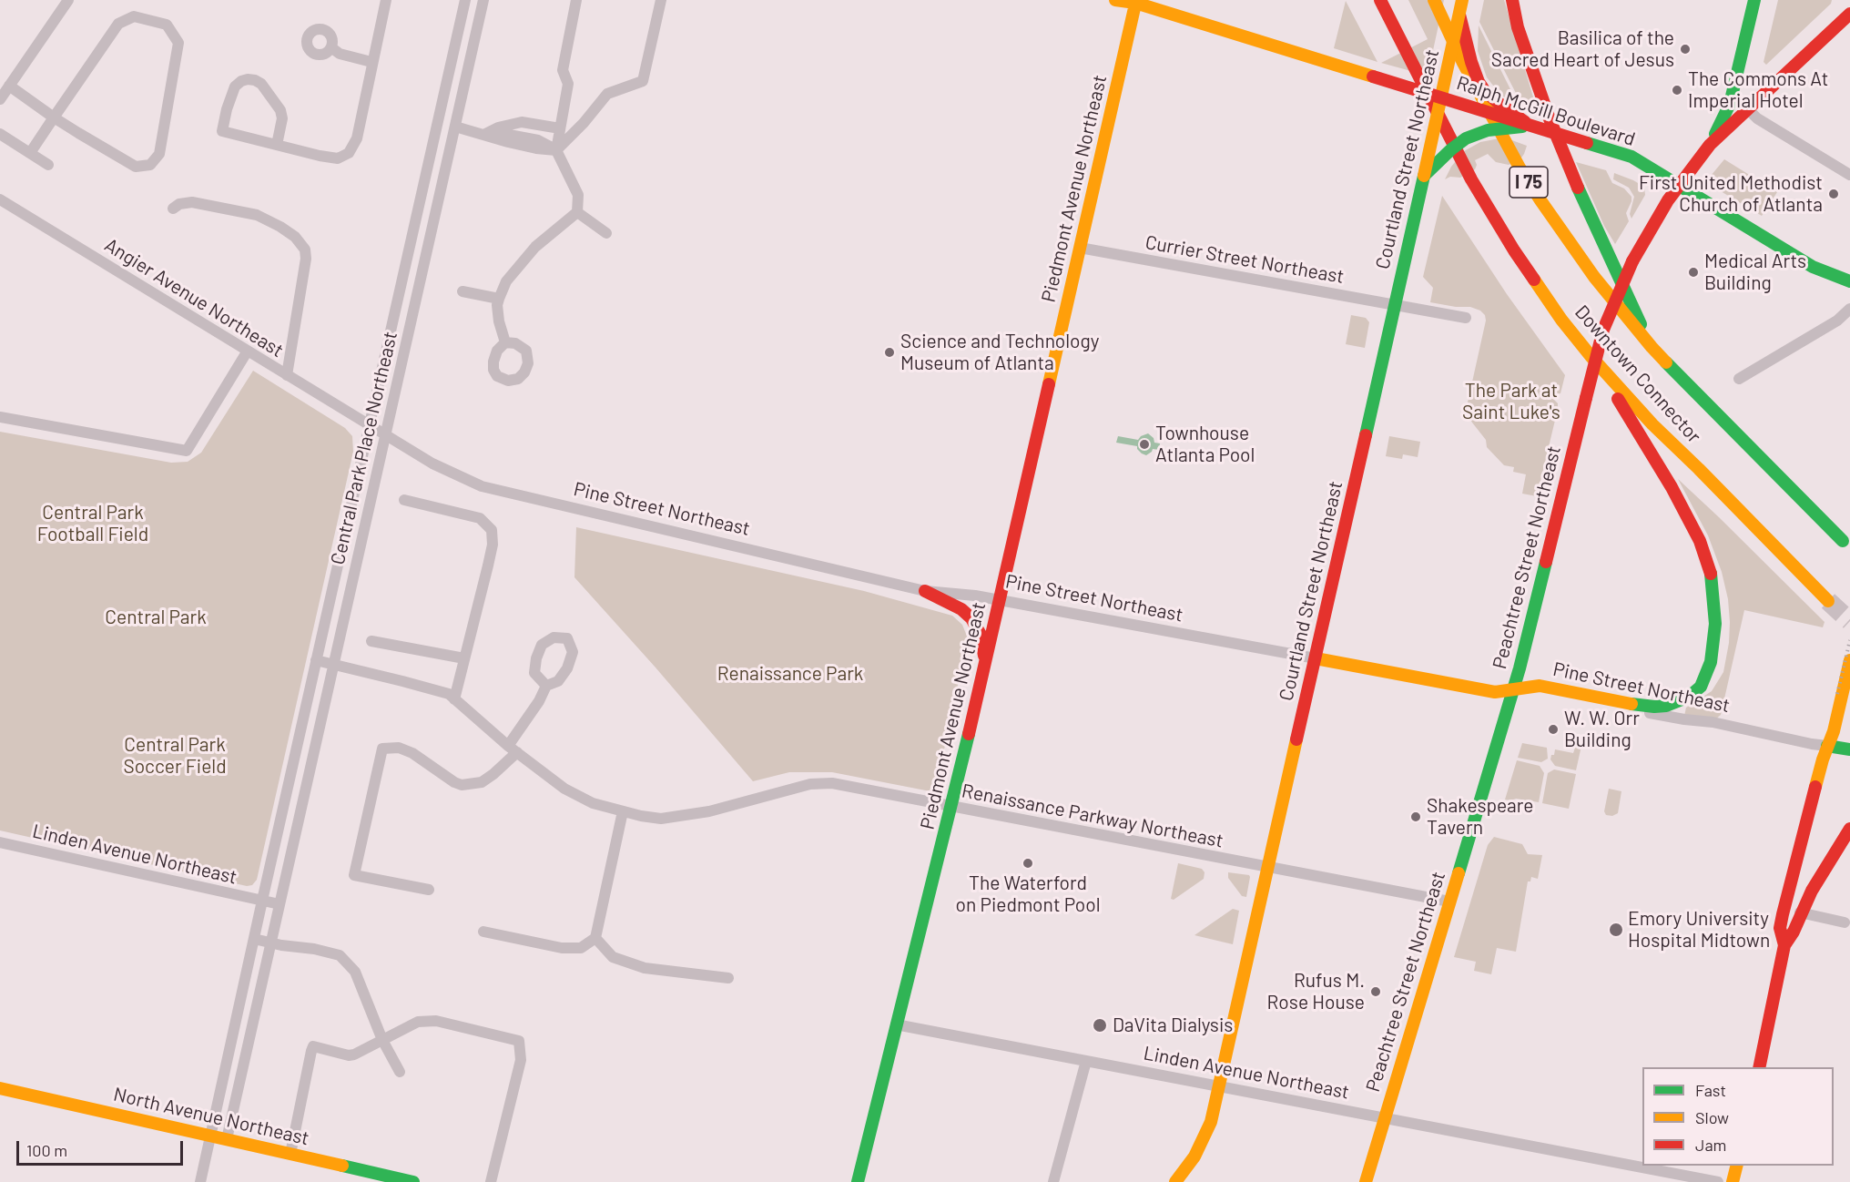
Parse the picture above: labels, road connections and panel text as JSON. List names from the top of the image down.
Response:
{
  "streets": {
    "main road": [
      "Ralph McGill Boulevard",
      "Courtland Street Northeast",
      "I 75",
      "Piedmont Avenue Northeast",
      "Downtown Connector",
      "Pine Street Northeast",
      "Peachtree Street Northeast",
      "North Avenue Northeast"
    ],
    "street": [
      "Currier Street Northeast",
      "Angier Avenue Northeast",
      "Central Park Place Northeast",
      "Renaissance Parkway Northeast",
      "Linden Avenue Northeast"
    ]
  },
  "crossings": [
    ["Ralph McGill Boulevard", "Courtland Street Northeast"],
    ["Ralph McGill Boulevard", "Piedmont Avenue Northeast"],
    ["Ralph McGill Boulevard", "Peachtree Street Northeast"],
    ["Courtland Street Northeast", "Currier Street Northeast"],
    ["Courtland Street Northeast", "Pine Street Northeast"],
    ["Courtland Street Northeast", "Renaissance Parkway Northeast"],
    ["Courtland Street Northeast", "Linden Avenue Northeast"],
    ["Piedmont Avenue Northeast", "Currier Street Northeast"],
    ["Piedmont Avenue Northeast", "Pine Street Northeast"],
    ["Piedmont Avenue Northeast", "Renaissance Parkway Northeast"],
    ["Piedmont Avenue Northeast", "Linden Avenue Northeast"],
    ["Angier Avenue Northeast", "Central Park Place Northeast"],
    ["Angier Avenue Northeast", "Pine Street Northeast"],
    ["Central Park Place Northeast", "Pine Street Northeast"],
    ["Central Park Place Northeast", "Renaissance Parkway Northeast"],
    ["Central Park Place Northeast", "Linden Avenue Northeast"],
    ["Central Park Place Northeast", "North Avenue Northeast"],
    ["Pine Street Northeast", "Peachtree Street Northeast"],
    ["Peachtree Street Northeast", "Renaissance Parkway Northeast"],
    ["Peachtree Street Northeast", "Linden Avenue Northeast"]
  ],
  "parks": [
    "The Park at Saint Luke's",
    "Central Park Football Field",
    "Central Park",
    "Renaissance Park",
    "Central Park Soccer Field"
  ],
  "places": [
    "Basilica of the Sacred Heart of Jesus",
    "The Commons At Imperial Hotel",
    "First United Methodist Church of Atlanta",
    "Medical Arts Building",
    "Science and Technology Museum of Atlanta",
    "Townhouse Atlanta Pool",
    "W. W. Orr Building",
    "Shakespeare Tavern",
    "The Waterford on Piedmont Pool",
    "Emory University Hospital Midtown",
    "Rufus M. Rose House",
    "DaVita Dialysis"
  ],
  "legend": ["Fast", "Slow", "Jam"],
  "scale_bar": "100 m"
}
